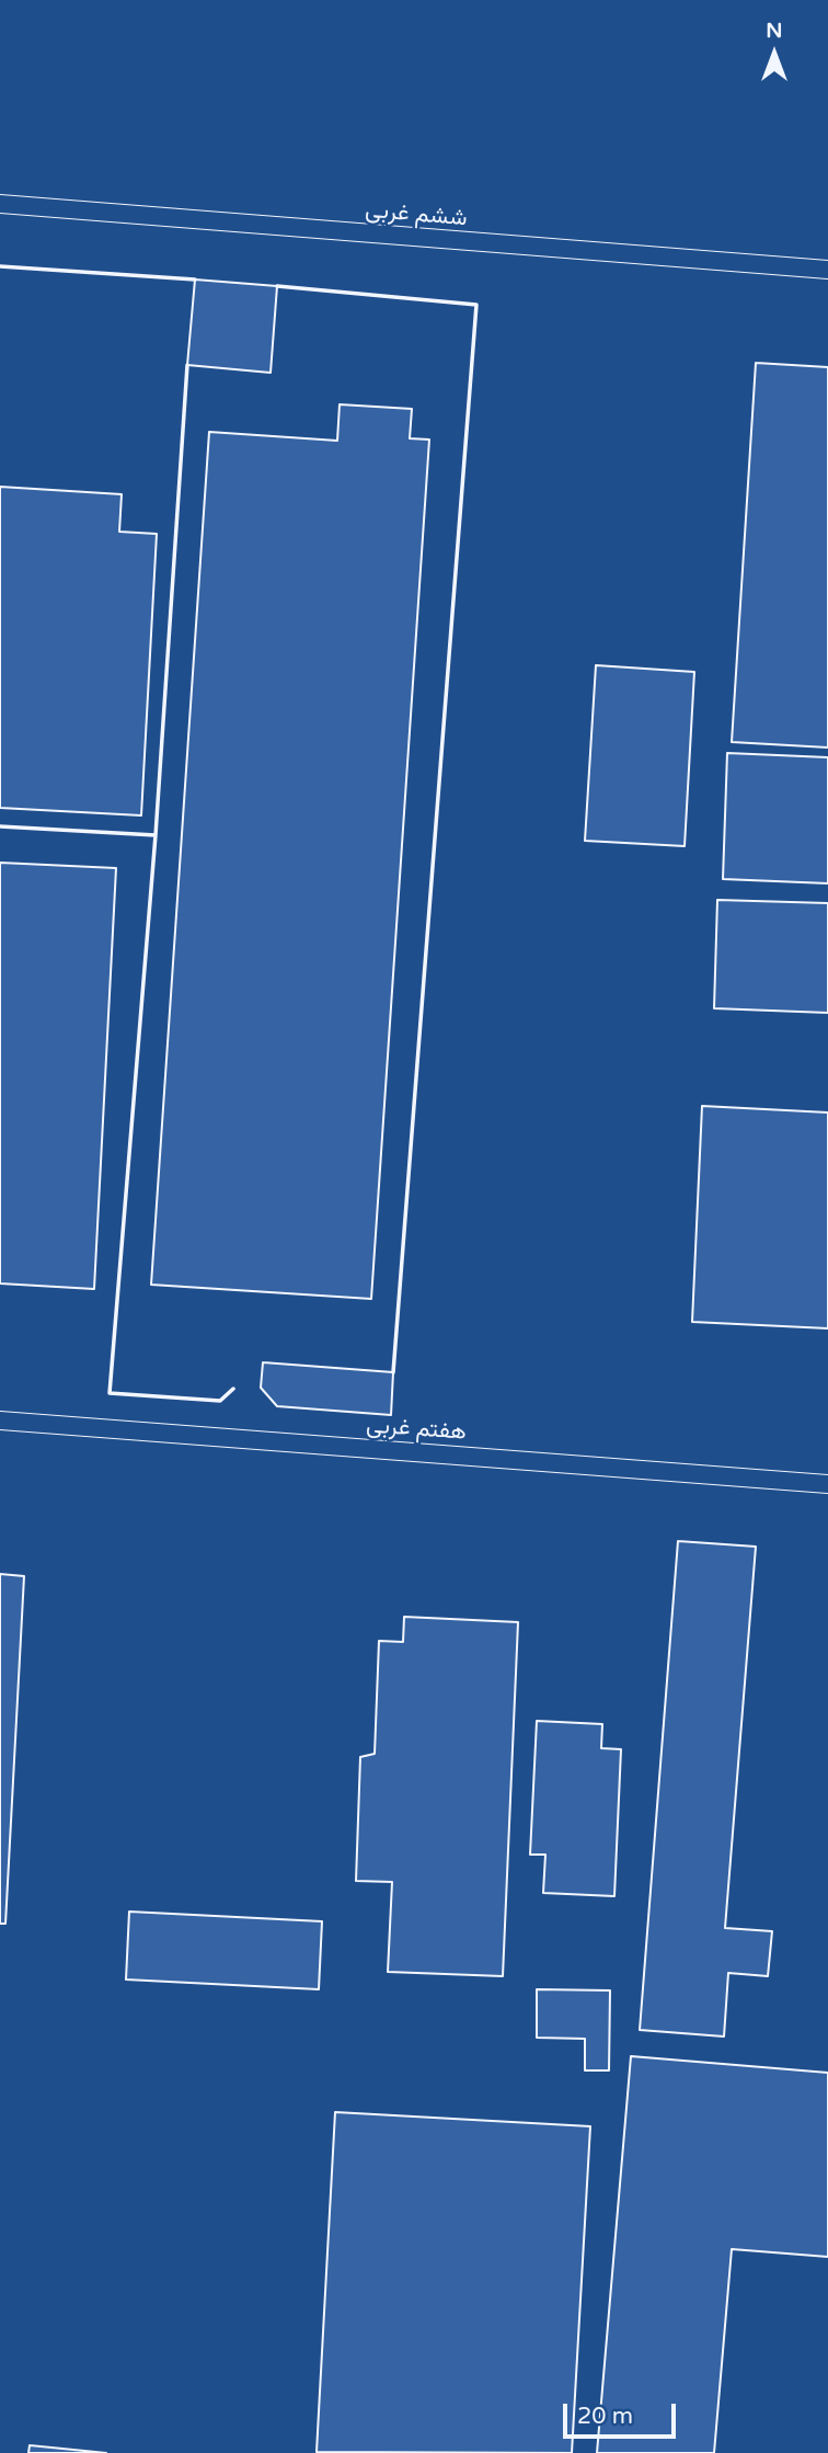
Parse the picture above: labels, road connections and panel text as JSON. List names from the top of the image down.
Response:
{
  "streets": {
    "lane": ["ششم غربی", "هفتم غربی"]
  },
  "scale_bar": "20 m",
  "north": "top"
}
